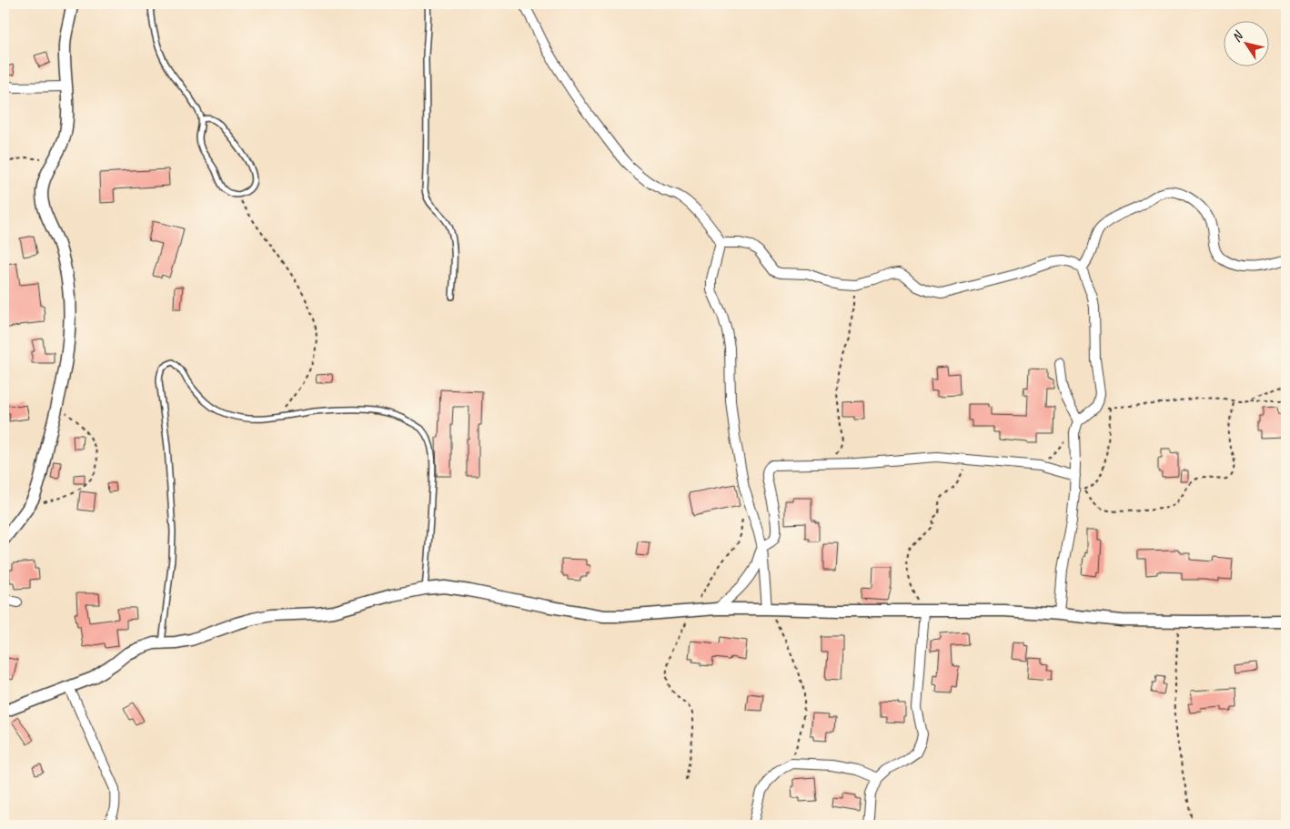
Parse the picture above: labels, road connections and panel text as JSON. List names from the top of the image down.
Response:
{
  "north": "top left"
}
